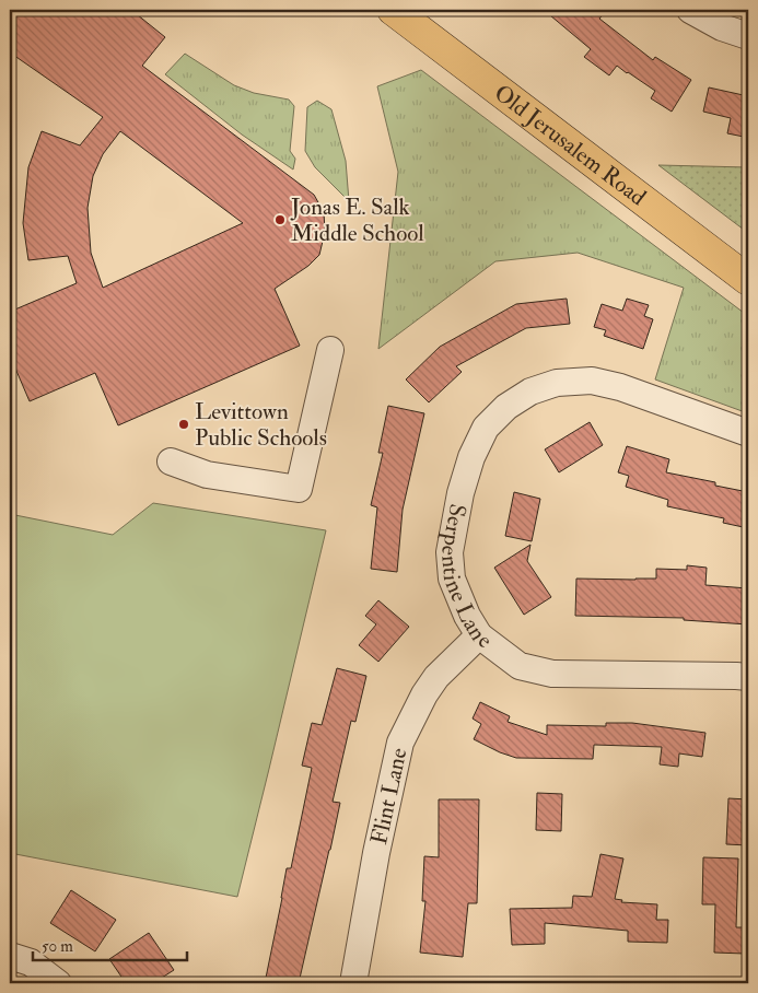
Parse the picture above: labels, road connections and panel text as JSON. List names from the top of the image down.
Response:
{
  "streets": {
    "main road": ["Old Jerusalem Road"],
    "street": ["Serpentine Lane", "Flint Lane"]
  },
  "crossings": [
    ["Serpentine Lane", "Flint Lane"]
  ],
  "places": ["Jonas E. Salk Middle School", "Levittown Public Schools"],
  "scale_bar": "50 m"
}
